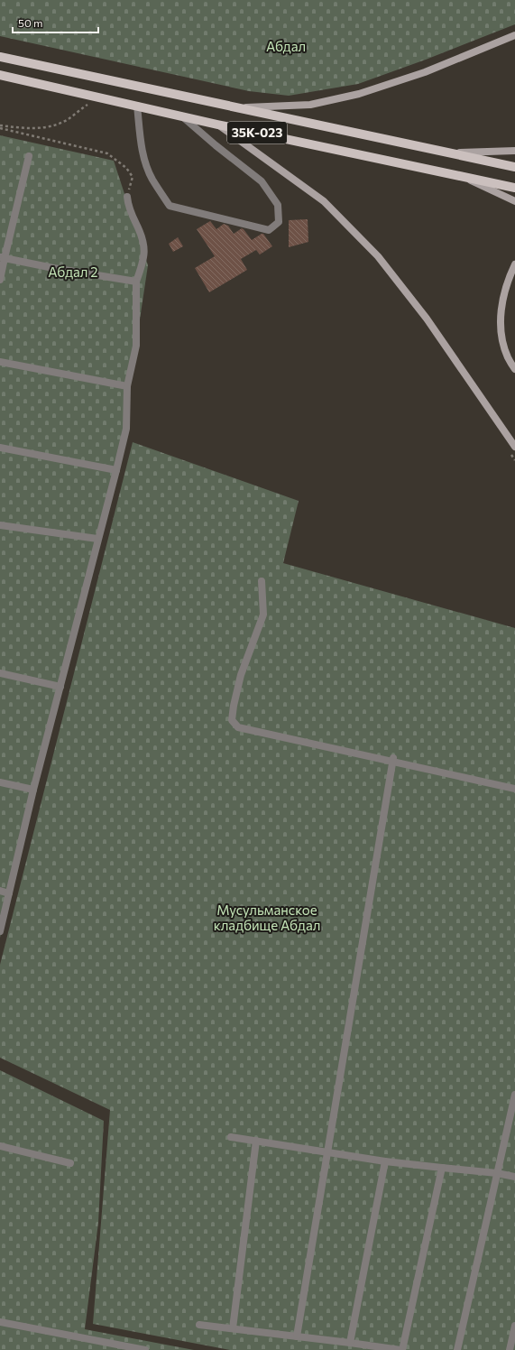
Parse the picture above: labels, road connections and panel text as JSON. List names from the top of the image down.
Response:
{
  "streets": {
    "main road": ["35К-023"]
  },
  "parks": ["Абдал", "Абдал 2", "Мусульманское кладбище Абдал"],
  "scale_bar": "50 m"
}
